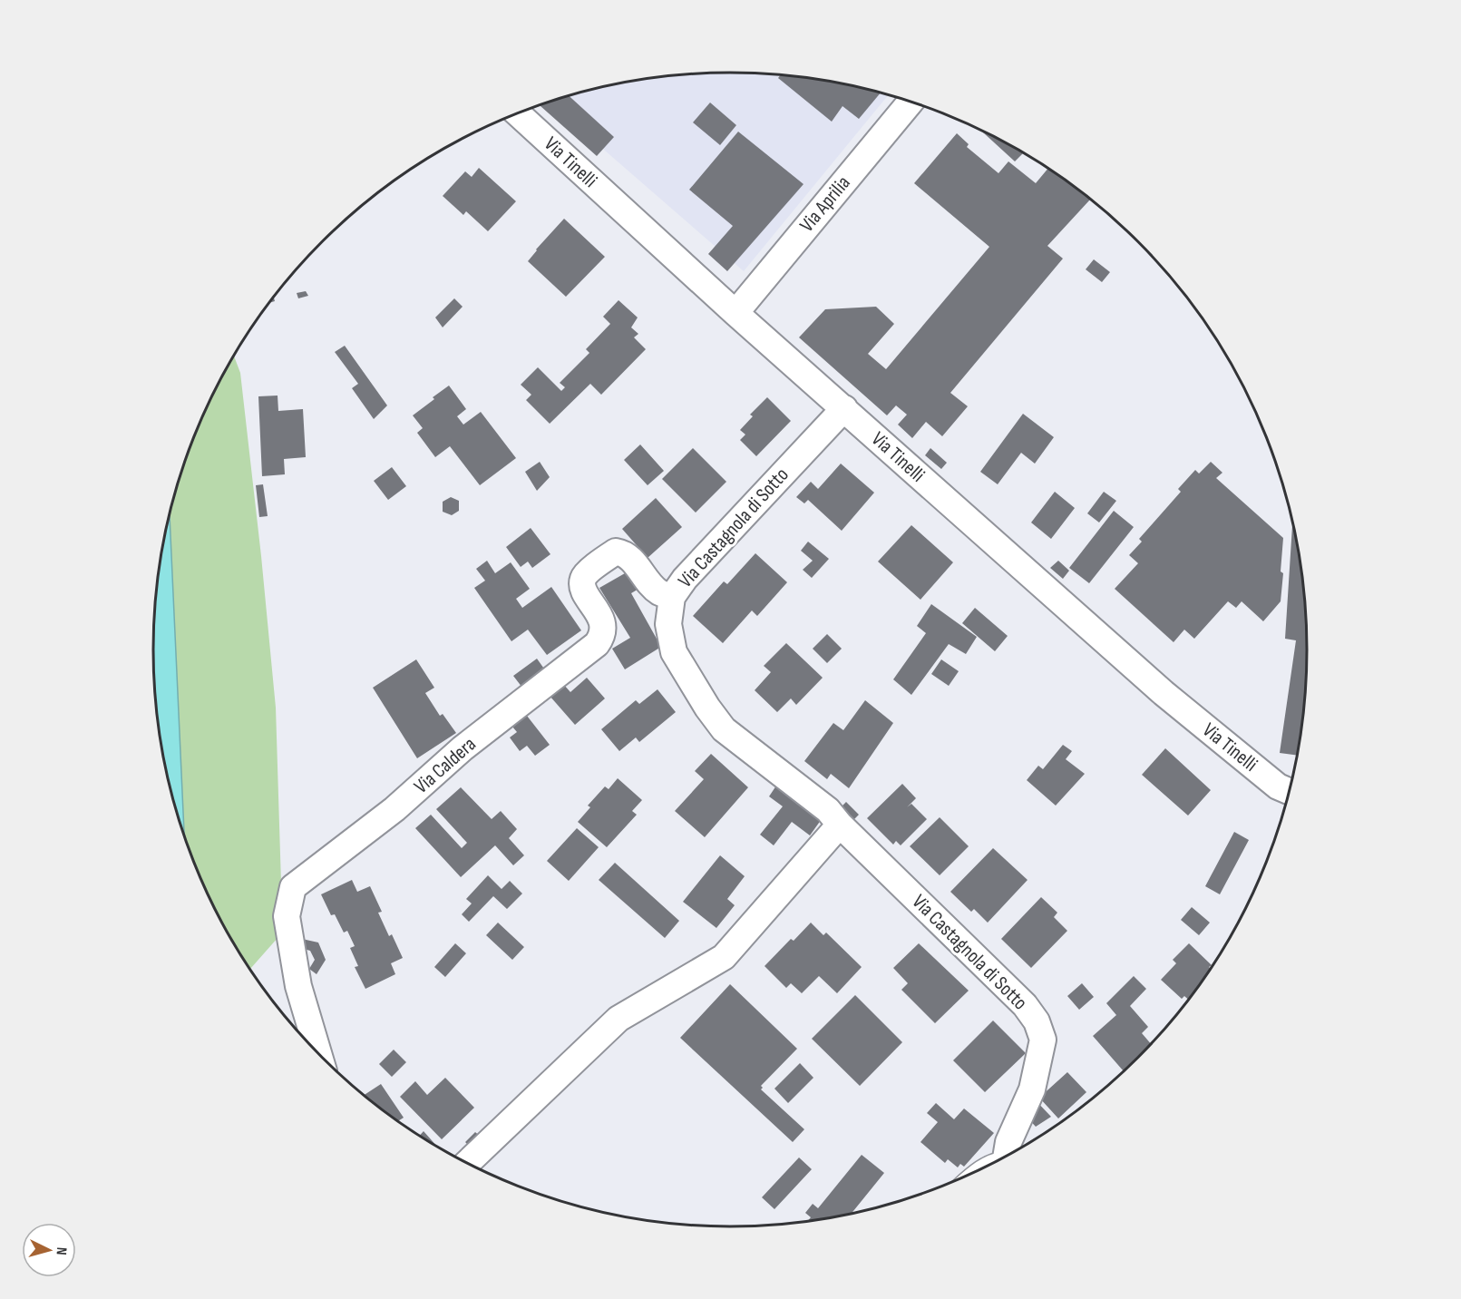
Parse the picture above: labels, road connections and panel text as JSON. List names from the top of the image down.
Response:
{
  "streets": {
    "street": [
      "Via Tinelli",
      "Via Aprilia",
      "Via Castagnola di Sotto",
      "Via Caldera"
    ]
  },
  "crossings": [
    ["Via Tinelli", "Via Aprilia"],
    ["Via Tinelli", "Via Castagnola di Sotto"],
    ["Via Castagnola di Sotto", "Via Caldera"]
  ],
  "north": "right"
}
